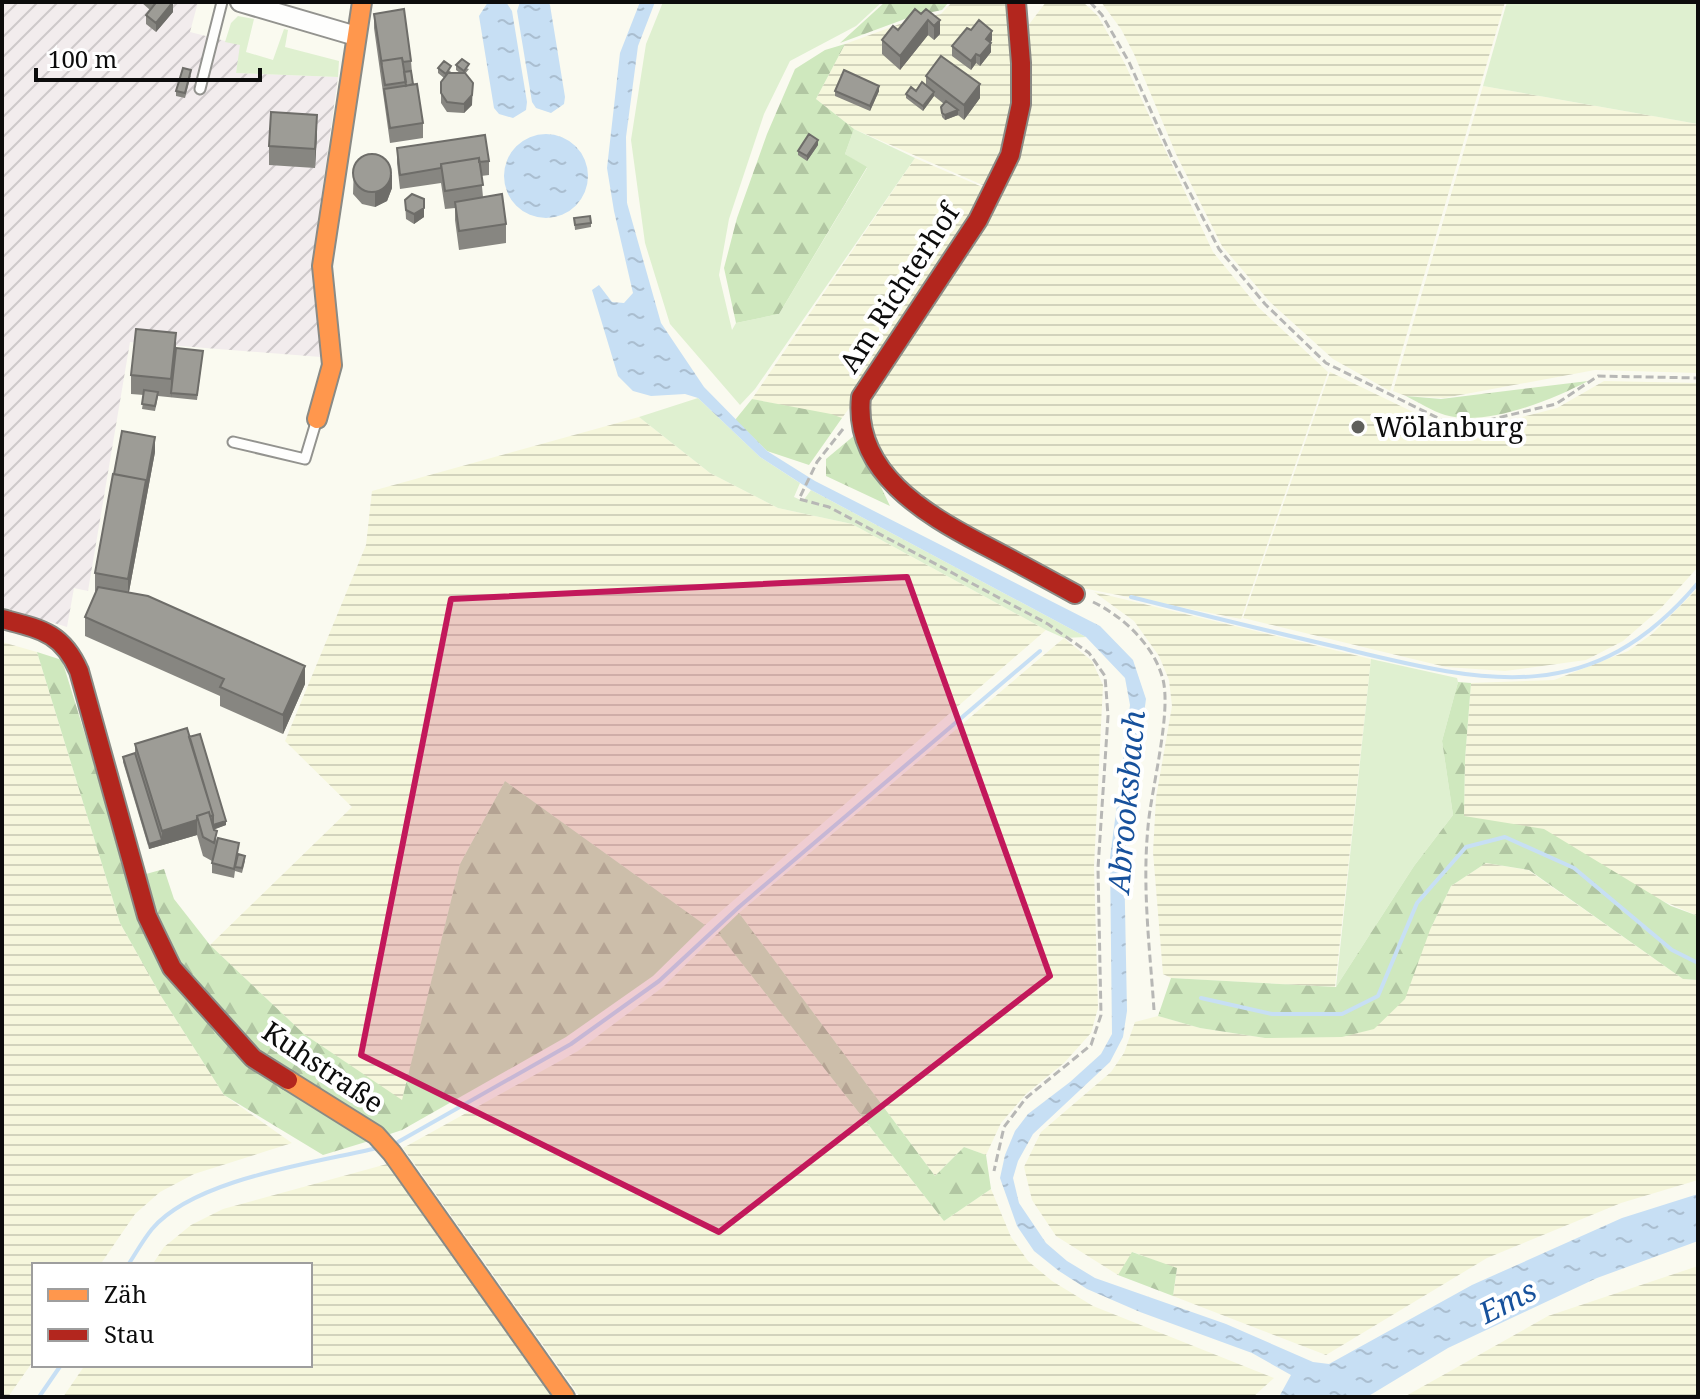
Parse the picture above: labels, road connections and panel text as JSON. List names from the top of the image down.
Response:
{
  "streets": {
    "street": ["Am Richterhof", "Kuhstraße"]
  },
  "water": ["Abrooksbach", "Ems"],
  "places": ["Wölanburg"],
  "legend": ["Zäh", "Stau"],
  "scale_bar": "100 m"
}
